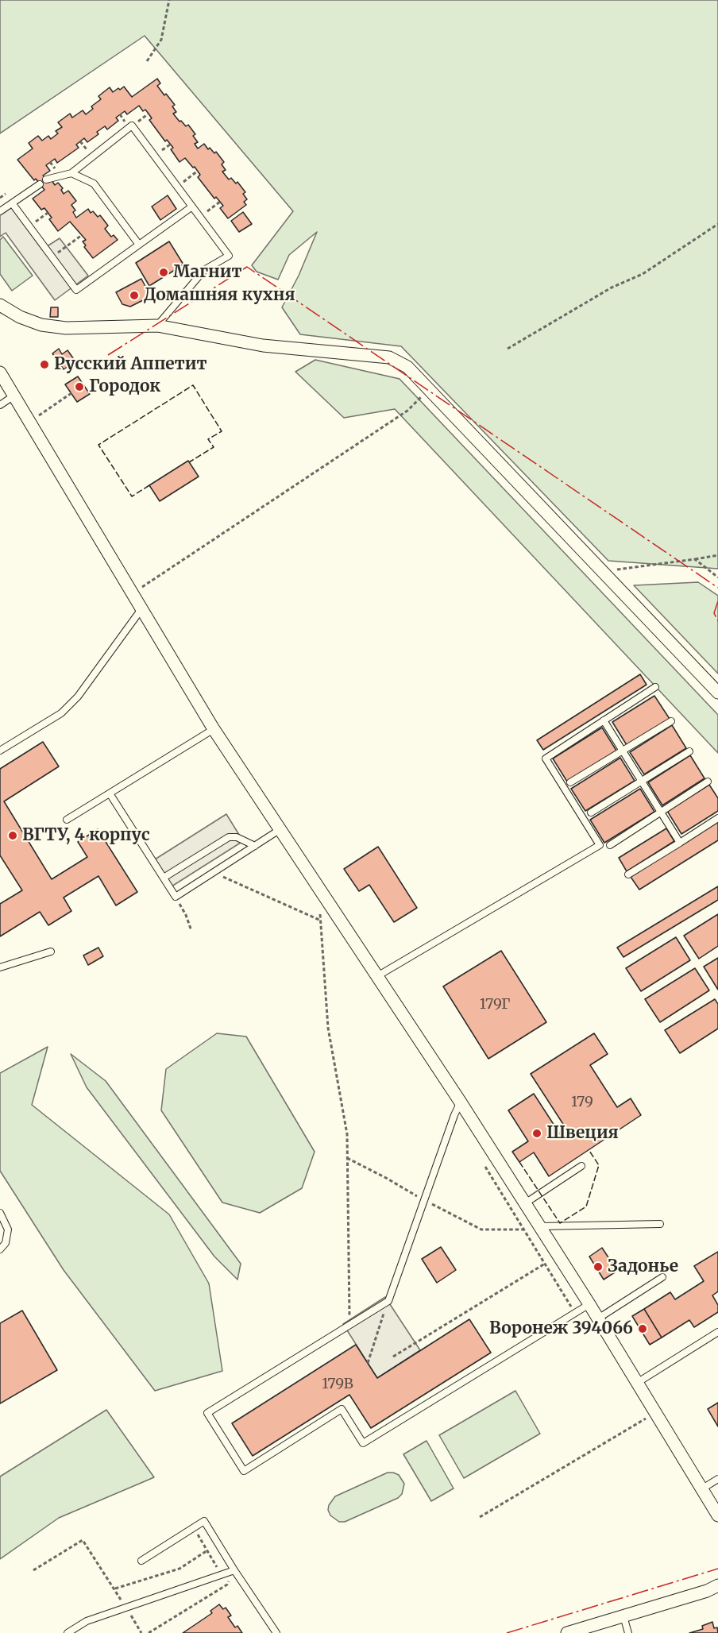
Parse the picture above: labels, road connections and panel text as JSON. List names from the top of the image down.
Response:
{
  "places": [
    "Магнит",
    "Домашняя кухня",
    "Русский Аппетит",
    "Городок",
    "ВГТУ, 4 корпус",
    "Швеция",
    "Задонье",
    "Воронеж 394066"
  ],
  "house_numbers": ["179Г", "179", "179В"]
}
